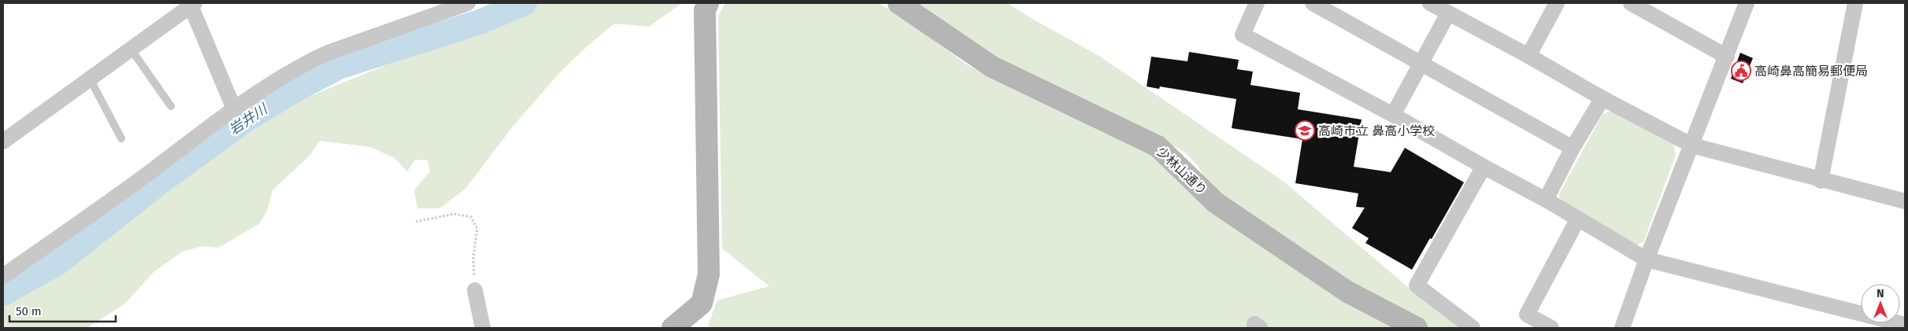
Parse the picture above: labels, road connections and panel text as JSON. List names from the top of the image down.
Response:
{
  "streets": {
    "street": ["少林山通り"]
  },
  "water": ["岩井川"],
  "places": {
    "public building": ["高崎鼻高簡易郵便局"],
    "school or university": ["高崎市立 鼻高小学校"]
  },
  "scale_bar": "50 m",
  "north": "top"
}
